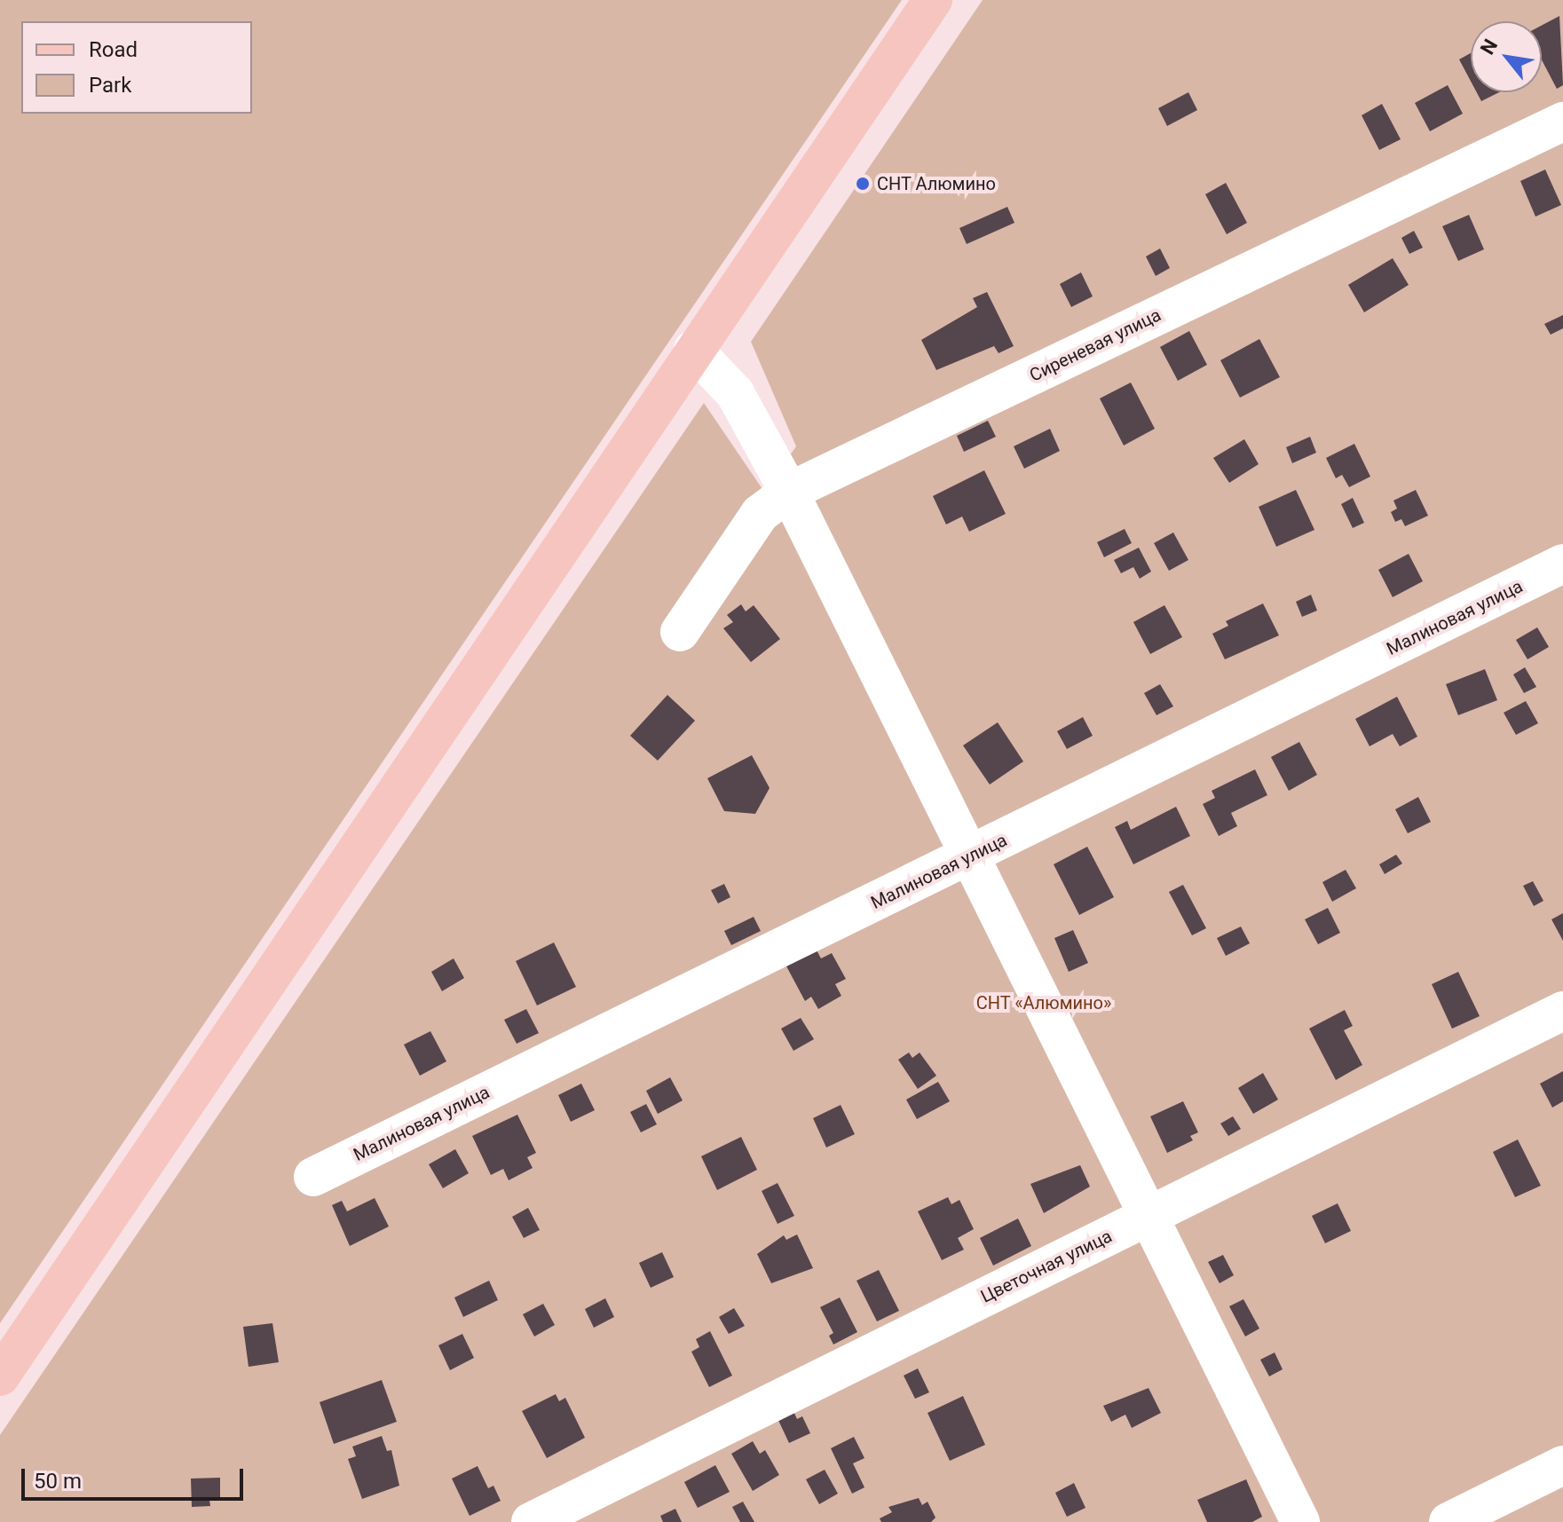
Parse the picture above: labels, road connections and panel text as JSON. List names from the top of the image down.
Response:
{
  "streets": {
    "street": ["Сиреневая улица", "Малиновая улица", "Цветочная улица"]
  },
  "parks": ["СНТ «Алюмино»"],
  "places": ["СНТ Алюмино"],
  "legend": ["Road", "Park"],
  "scale_bar": "50 m",
  "north": "top left"
}
